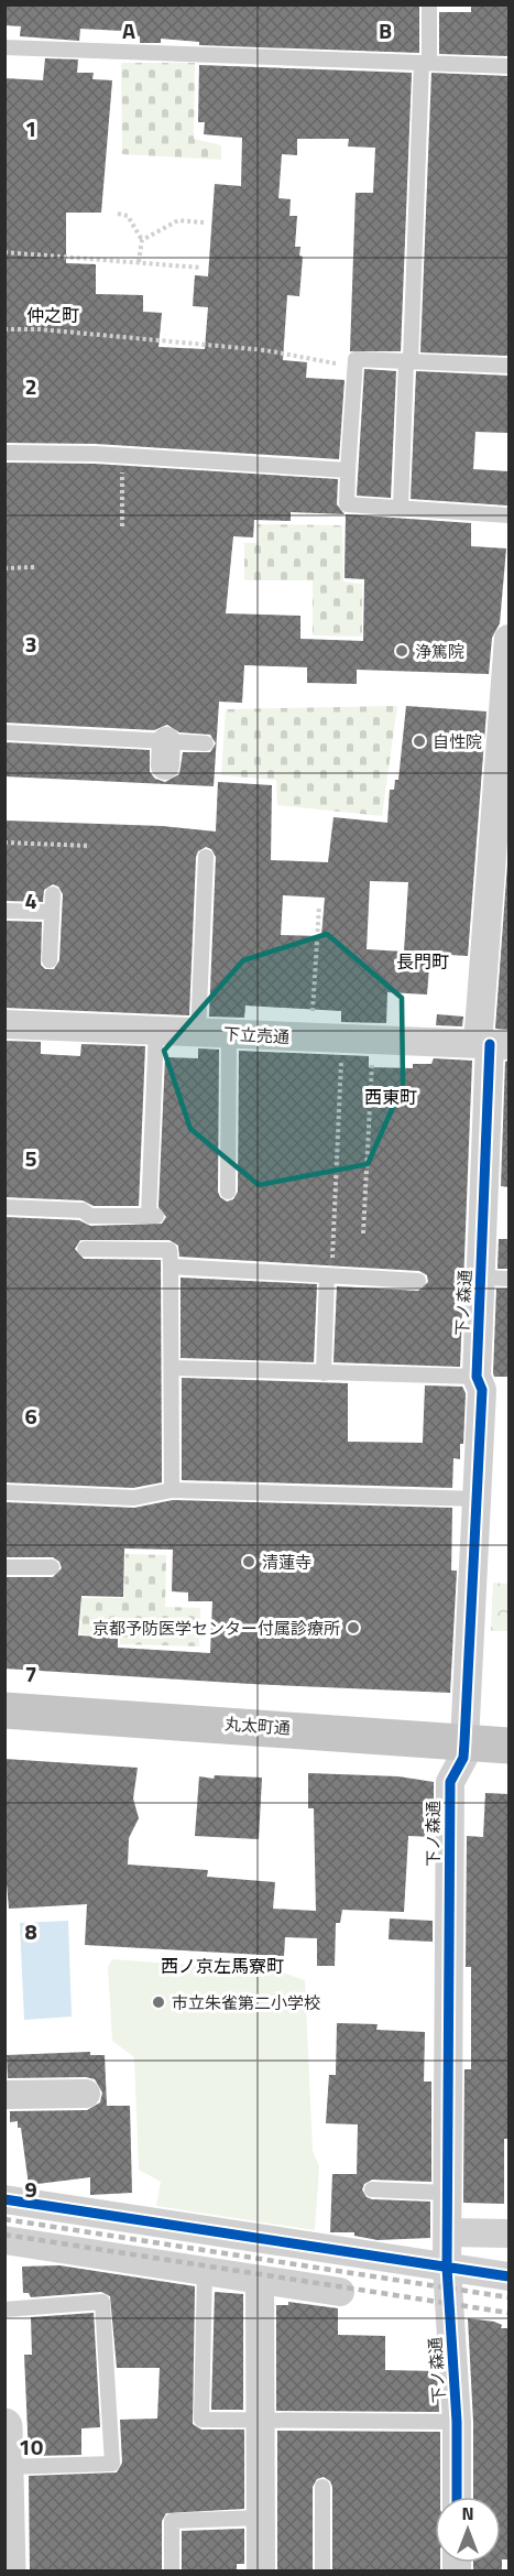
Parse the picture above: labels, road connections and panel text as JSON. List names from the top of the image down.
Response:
{
  "streets": {
    "main road": ["丸太町通"],
    "street": ["下立売通", "下ノ森通"]
  },
  "crossings": [
    ["下立売通", "下ノ森通"],
    ["下ノ森通", "丸太町通"]
  ],
  "districts": [
    "仲之町",
    "長門町",
    "西東町",
    "西ノ京左馬寮町"
  ],
  "places": [
    "浄篤院",
    "自性院",
    "清蓮寺",
    "京都予防医学センター付属診療所",
    "市立朱雀第二小学校"
  ],
  "north": "top",
  "grid": {
    "columns": ["A", "B"],
    "rows": [
      "1",
      "2",
      "3",
      "4",
      "5",
      "6",
      "7",
      "8",
      "9",
      "10"
    ]
  }
}
